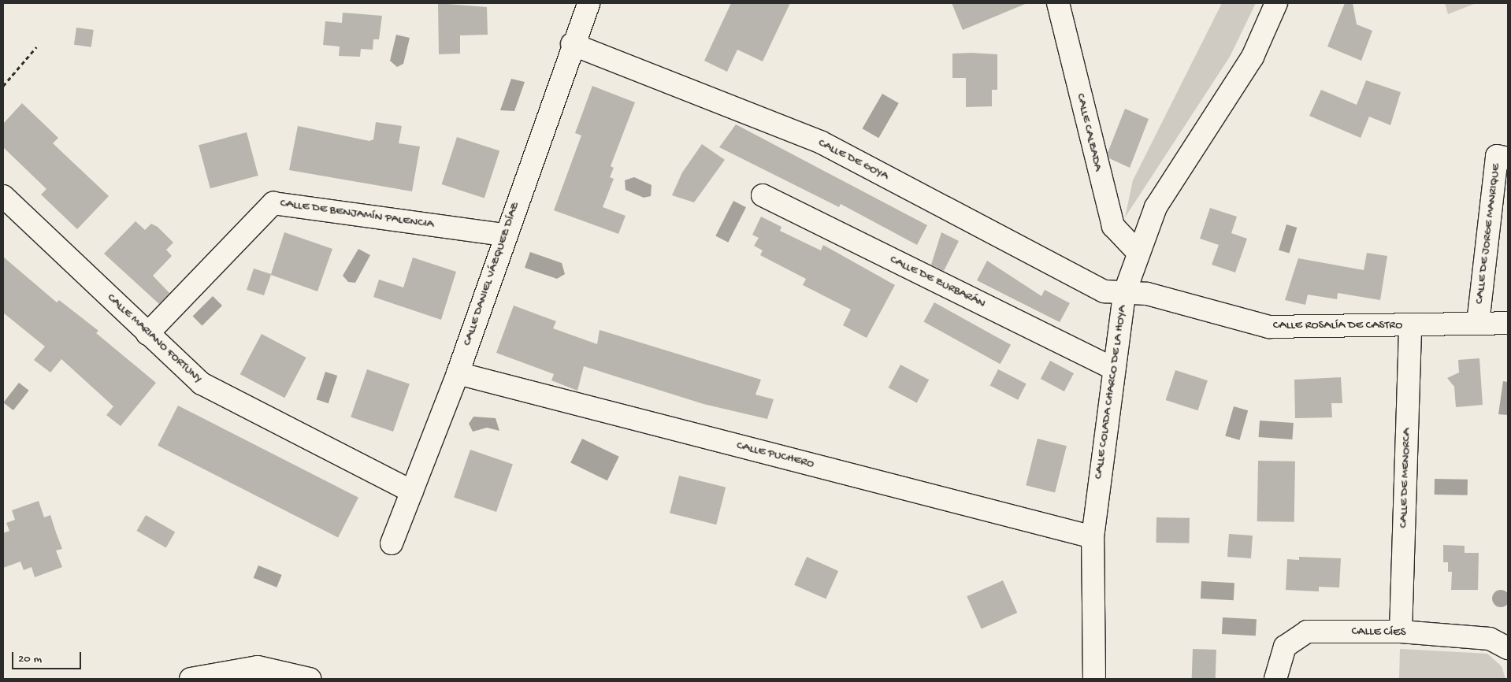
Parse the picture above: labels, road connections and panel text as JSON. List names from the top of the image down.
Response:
{
  "streets": {
    "street": [
      "CALLE CALZADA",
      "CALLE DE GOYA",
      "CALLE DE BENJAMÍN PALENCIA",
      "CALLE DE JORGE MANRIQUE",
      "CALLE DANIEL VÁZQUEZ DÍAZ",
      "CALLE DE ZURBARÁN",
      "CALLE ROSALÍA DE CASTRO",
      "CALLE MARIANO FORTUNY",
      "CALLE COLADA CHARCO DE LA HOYA",
      "CALLE PUCHERO",
      "CALLE DE MENORCA",
      "CALLE CÍES"
    ]
  },
  "crossings": [
    ["CALLE CALZADA", "CALLE COLADA CHARCO DE LA HOYA"],
    ["CALLE DE GOYA", "CALLE DANIEL VÁZQUEZ DÍAZ"],
    ["CALLE DE GOYA", "CALLE ROSALÍA DE CASTRO"],
    ["CALLE DE GOYA", "CALLE COLADA CHARCO DE LA HOYA"],
    ["CALLE DE BENJAMÍN PALENCIA", "CALLE DANIEL VÁZQUEZ DÍAZ"],
    ["CALLE DE BENJAMÍN PALENCIA", "CALLE MARIANO FORTUNY"],
    ["CALLE DE JORGE MANRIQUE", "CALLE ROSALÍA DE CASTRO"],
    ["CALLE DANIEL VÁZQUEZ DÍAZ", "CALLE MARIANO FORTUNY"],
    ["CALLE DANIEL VÁZQUEZ DÍAZ", "CALLE PUCHERO"],
    ["CALLE DE ZURBARÁN", "CALLE COLADA CHARCO DE LA HOYA"],
    ["CALLE ROSALÍA DE CASTRO", "CALLE COLADA CHARCO DE LA HOYA"],
    ["CALLE ROSALÍA DE CASTRO", "CALLE DE MENORCA"],
    ["CALLE COLADA CHARCO DE LA HOYA", "CALLE PUCHERO"],
    ["CALLE DE MENORCA", "CALLE CÍES"]
  ],
  "scale_bar": "20 m"
}
